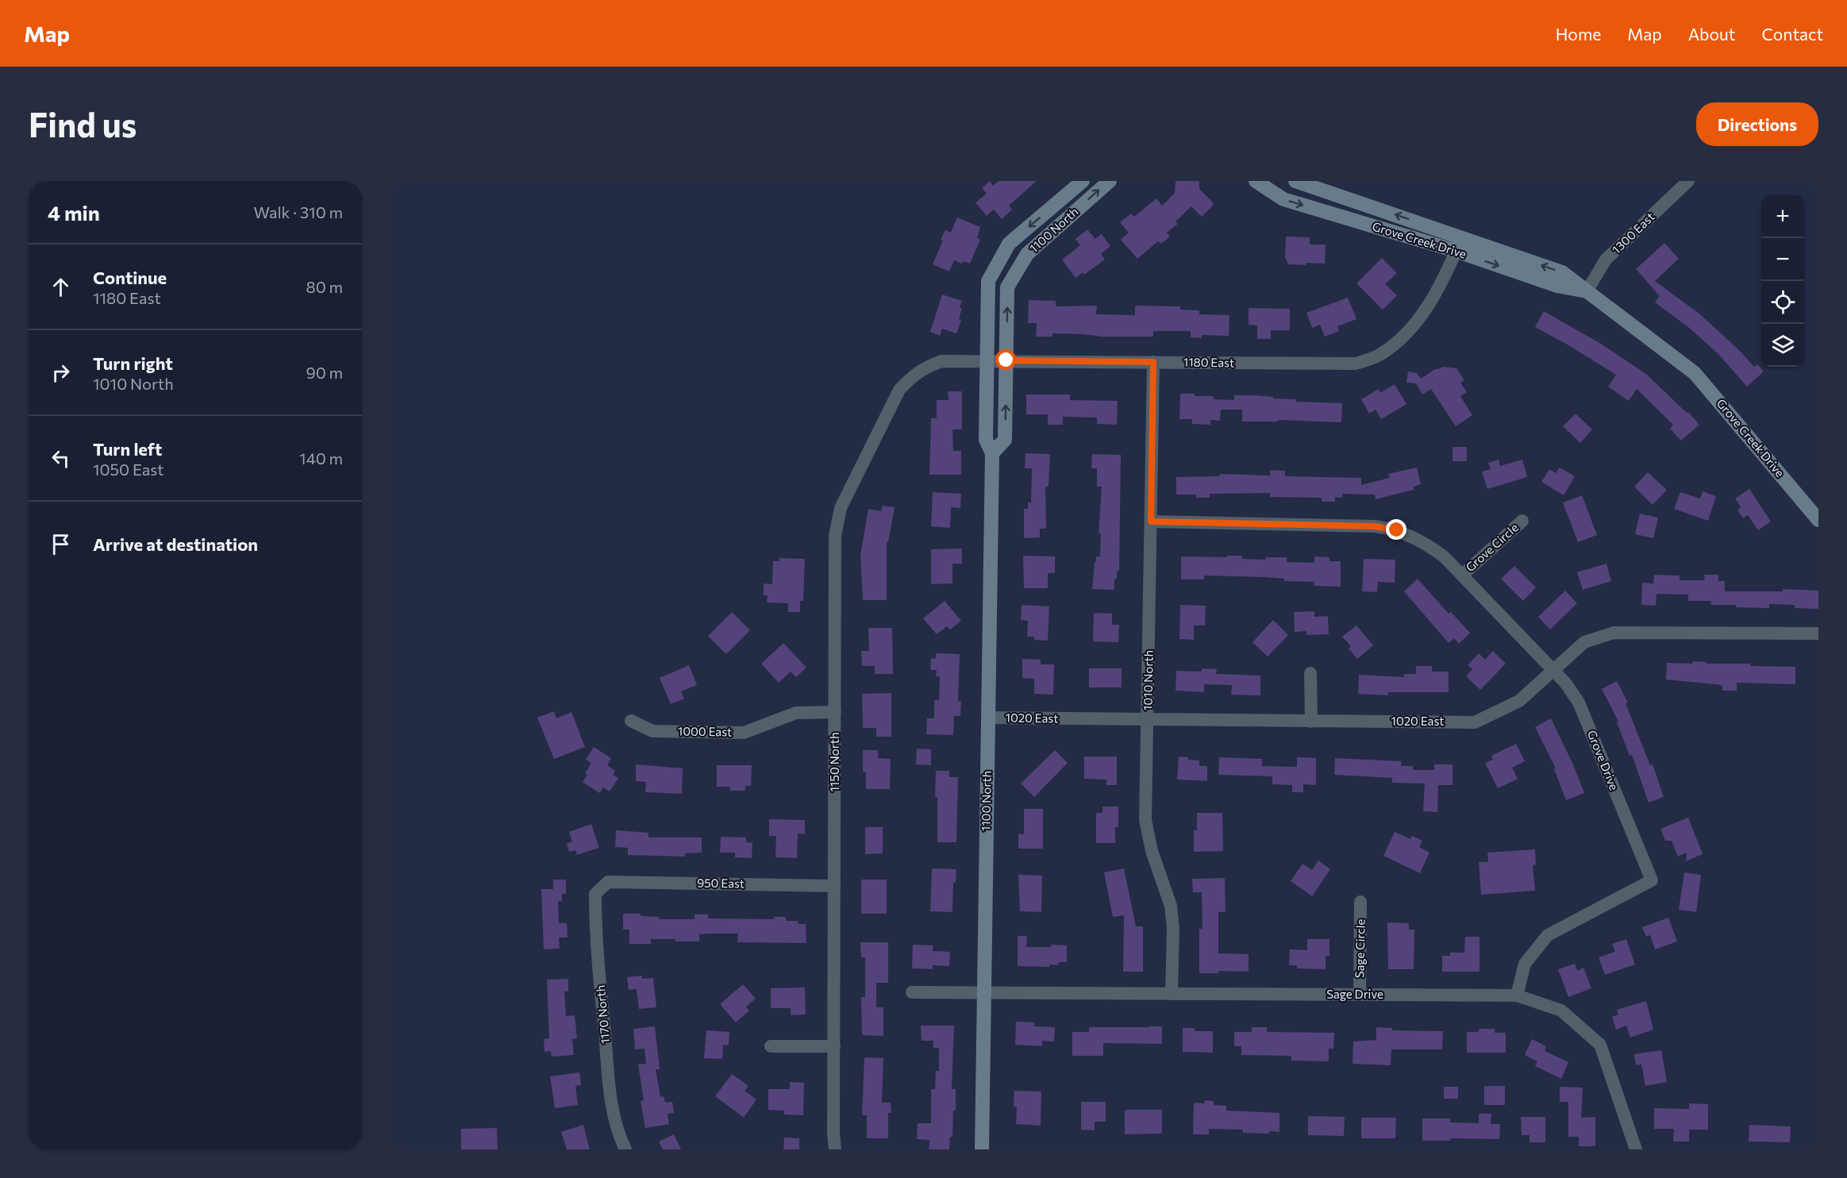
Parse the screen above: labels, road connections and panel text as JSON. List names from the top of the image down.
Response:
{
  "streets": {
    "street": [
      "1100 North",
      "1300 East",
      "Grove Creek Drive",
      "1180 East",
      "Grove Circle",
      "1010 North",
      "1020 East",
      "1000 East",
      "Grove Drive",
      "1150 North",
      "950 East",
      "Sage Circle",
      "Sage Drive",
      "1170 North"
    ]
  },
  "crossings": [
    ["1100 North", "1180 East"],
    ["1100 North", "1020 East"],
    ["1100 North", "Sage Drive"],
    ["1300 East", "Grove Creek Drive"],
    ["Grove Creek Drive", "1180 East"],
    ["1180 East", "1010 North"],
    ["1180 East", "1150 North"],
    ["Grove Circle", "Grove Drive"],
    ["1010 North", "1020 East"],
    ["1010 North", "Grove Drive"],
    ["1010 North", "Sage Drive"],
    ["1020 East", "Grove Drive"],
    ["1000 East", "1150 North"],
    ["Grove Drive", "Sage Drive"],
    ["1150 North", "950 East"],
    ["950 East", "1170 North"],
    ["Sage Circle", "Sage Drive"]
  ],
  "page": {
    "header": "Map",
    "nav": [
      "Home",
      "Map",
      "About",
      "Contact"
    ],
    "buttons": "Directions",
    "title": "Find us",
    "heading": ["4 min", "Walk · 310 m"],
    "map_buttons": ["+", "−"],
    "list": [
      ["Continue", "1180 East", "80 m"],
      ["Turn right", "1010 North", "90 m"],
      ["Turn left", "1050 East", "140 m"],
      "Arrive at destination"
    ]
  }
}
